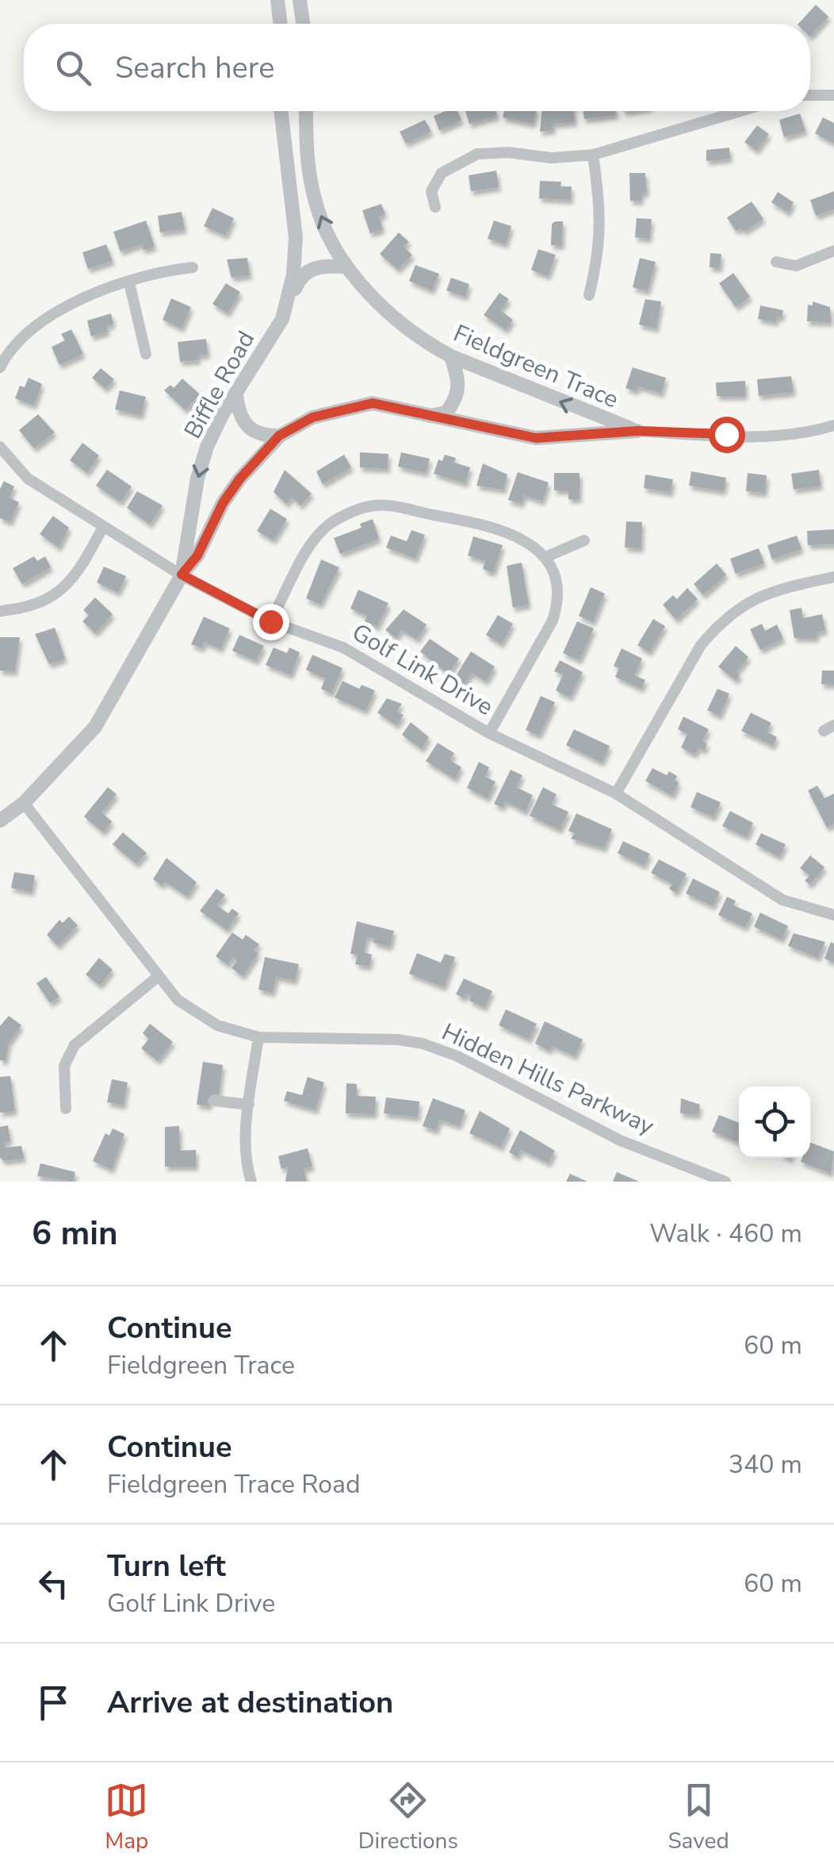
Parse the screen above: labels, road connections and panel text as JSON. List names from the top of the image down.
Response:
{
  "streets": {
    "street": [
      "Fieldgreen Trace",
      "Biffle Road",
      "Golf Link Drive",
      "Hidden Hills Parkway"
    ]
  },
  "crossings": [
    ["Biffle Road", "Golf Link Drive"],
    ["Biffle Road", "Hidden Hills Parkway"]
  ],
  "one_way": ["Fieldgreen Trace"],
  "page": {
    "search": "Search here",
    "heading": ["6 min", "Walk · 460 m"],
    "list": [
      ["Continue", "Fieldgreen Trace", "60 m"],
      ["Continue", "Fieldgreen Trace Road", "340 m"],
      ["Turn left", "Golf Link Drive", "60 m"],
      "Arrive at destination"
    ],
    "nav": ["Map", "Directions", "Saved"]
  }
}
